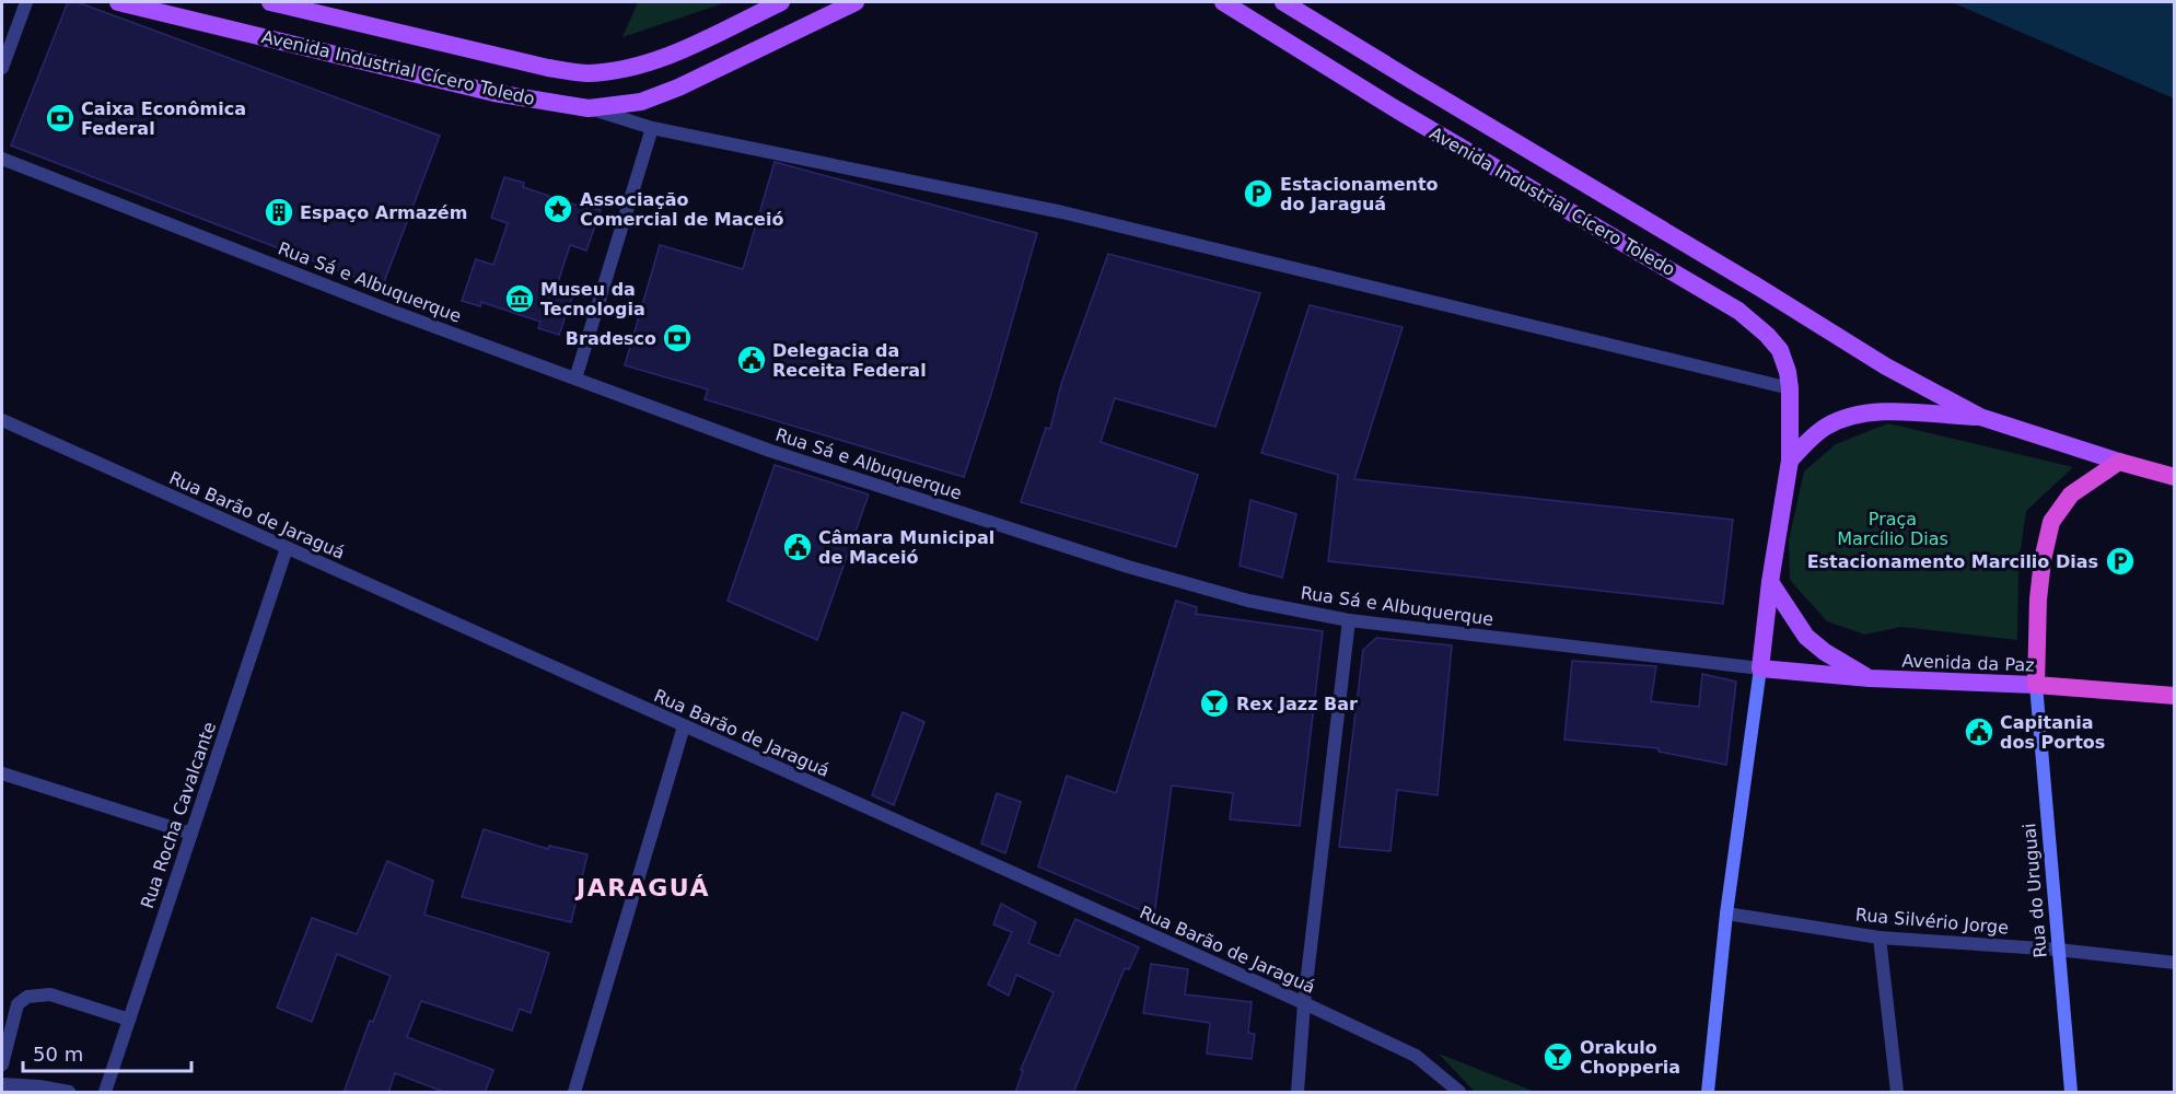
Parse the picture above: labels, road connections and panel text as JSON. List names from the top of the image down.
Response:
{
  "streets": {
    "highway": ["Avenida da Paz"],
    "main road": ["Avenida Industrial Cícero Toledo", "Rua do Uruguai"],
    "street": [
      "Rua Sá e Albuquerque",
      "Rua Barão de Jaraguá",
      "Rua Rocha Cavalcante",
      "Rua Silvério Jorge"
    ]
  },
  "crossings": [
    ["Avenida Industrial Cícero Toledo", "Rua Sá e Albuquerque"],
    ["Avenida Industrial Cícero Toledo", "Avenida da Paz"],
    ["Rua Sá e Albuquerque", "Avenida da Paz"],
    ["Rua Barão de Jaraguá", "Rua Rocha Cavalcante"],
    ["Avenida da Paz", "Rua do Uruguai"],
    ["Rua do Uruguai", "Rua Silvério Jorge"]
  ],
  "districts": ["JARAGUÁ"],
  "parks": ["Praça Marcílio Dias"],
  "places": {
    "bank": ["Caixa Econômica Federal", "Bradesco"],
    "parking": ["Estacionamento do Jaraguá", "Estacionamento Marcilio Dias"],
    "place": ["Associação Comercial de Maceió"],
    "building": ["Espaço Armazém"],
    "museum": ["Museu da Tecnologia"],
    "public building": ["Delegacia da Receita Federal", "Câmara Municipal de Maceió", "Capitania dos Portos"],
    "bar": ["Rex Jazz Bar", "Orakulo Chopperia"]
  },
  "scale_bar": "50 m"
}
